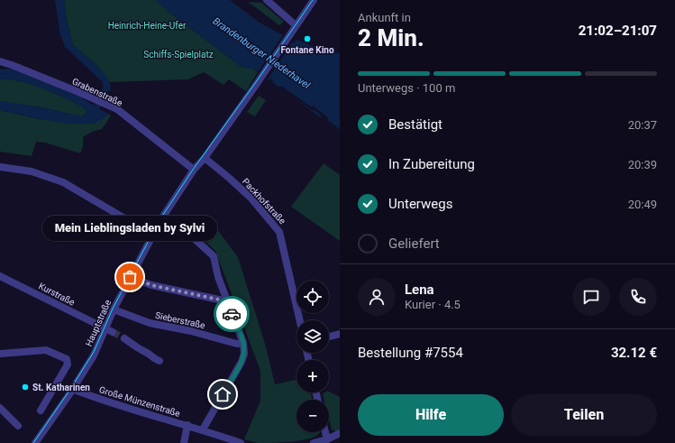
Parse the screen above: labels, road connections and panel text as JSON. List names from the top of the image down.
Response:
{
  "streets": {
    "street": [
      "Grabenstraße",
      "Packhofstraße",
      "Kurstraße",
      "Sieberstraße",
      "Hauptstraße",
      "Große Münzenstraße"
    ]
  },
  "crossings": [
    ["Grabenstraße", "Hauptstraße"],
    ["Packhofstraße", "Hauptstraße"],
    ["Kurstraße", "Hauptstraße"],
    ["Sieberstraße", "Hauptstraße"],
    ["Hauptstraße", "Große Münzenstraße"]
  ],
  "water": ["Brandenburger Niederhavel"],
  "parks": ["Heinrich-Heine-Ufer", "Schiffs-Spielplatz"],
  "places": ["Fontane Kino", "Mein Lieblingsladen by Sylvi", "St. Katharinen"],
  "page": {
    "heading": ["2 Min.", "Ankunft in", "21:02–21:07"],
    "panel": [
      "Lena",
      "Kurier · 4.5",
      "Bestellung #7554",
      "32.12 €"
    ],
    "bar": "Unterwegs · 100 m",
    "list": [
      ["Bestätigt", "20:37"],
      ["In Zubereitung", "20:39"],
      ["Unterwegs", "20:49"],
      "Geliefert"
    ],
    "bubble": "Mein Lieblingsladen by Sylvi",
    "map_buttons": ["+", "−"],
    "buttons": ["Hilfe", "Teilen"]
  }
}
